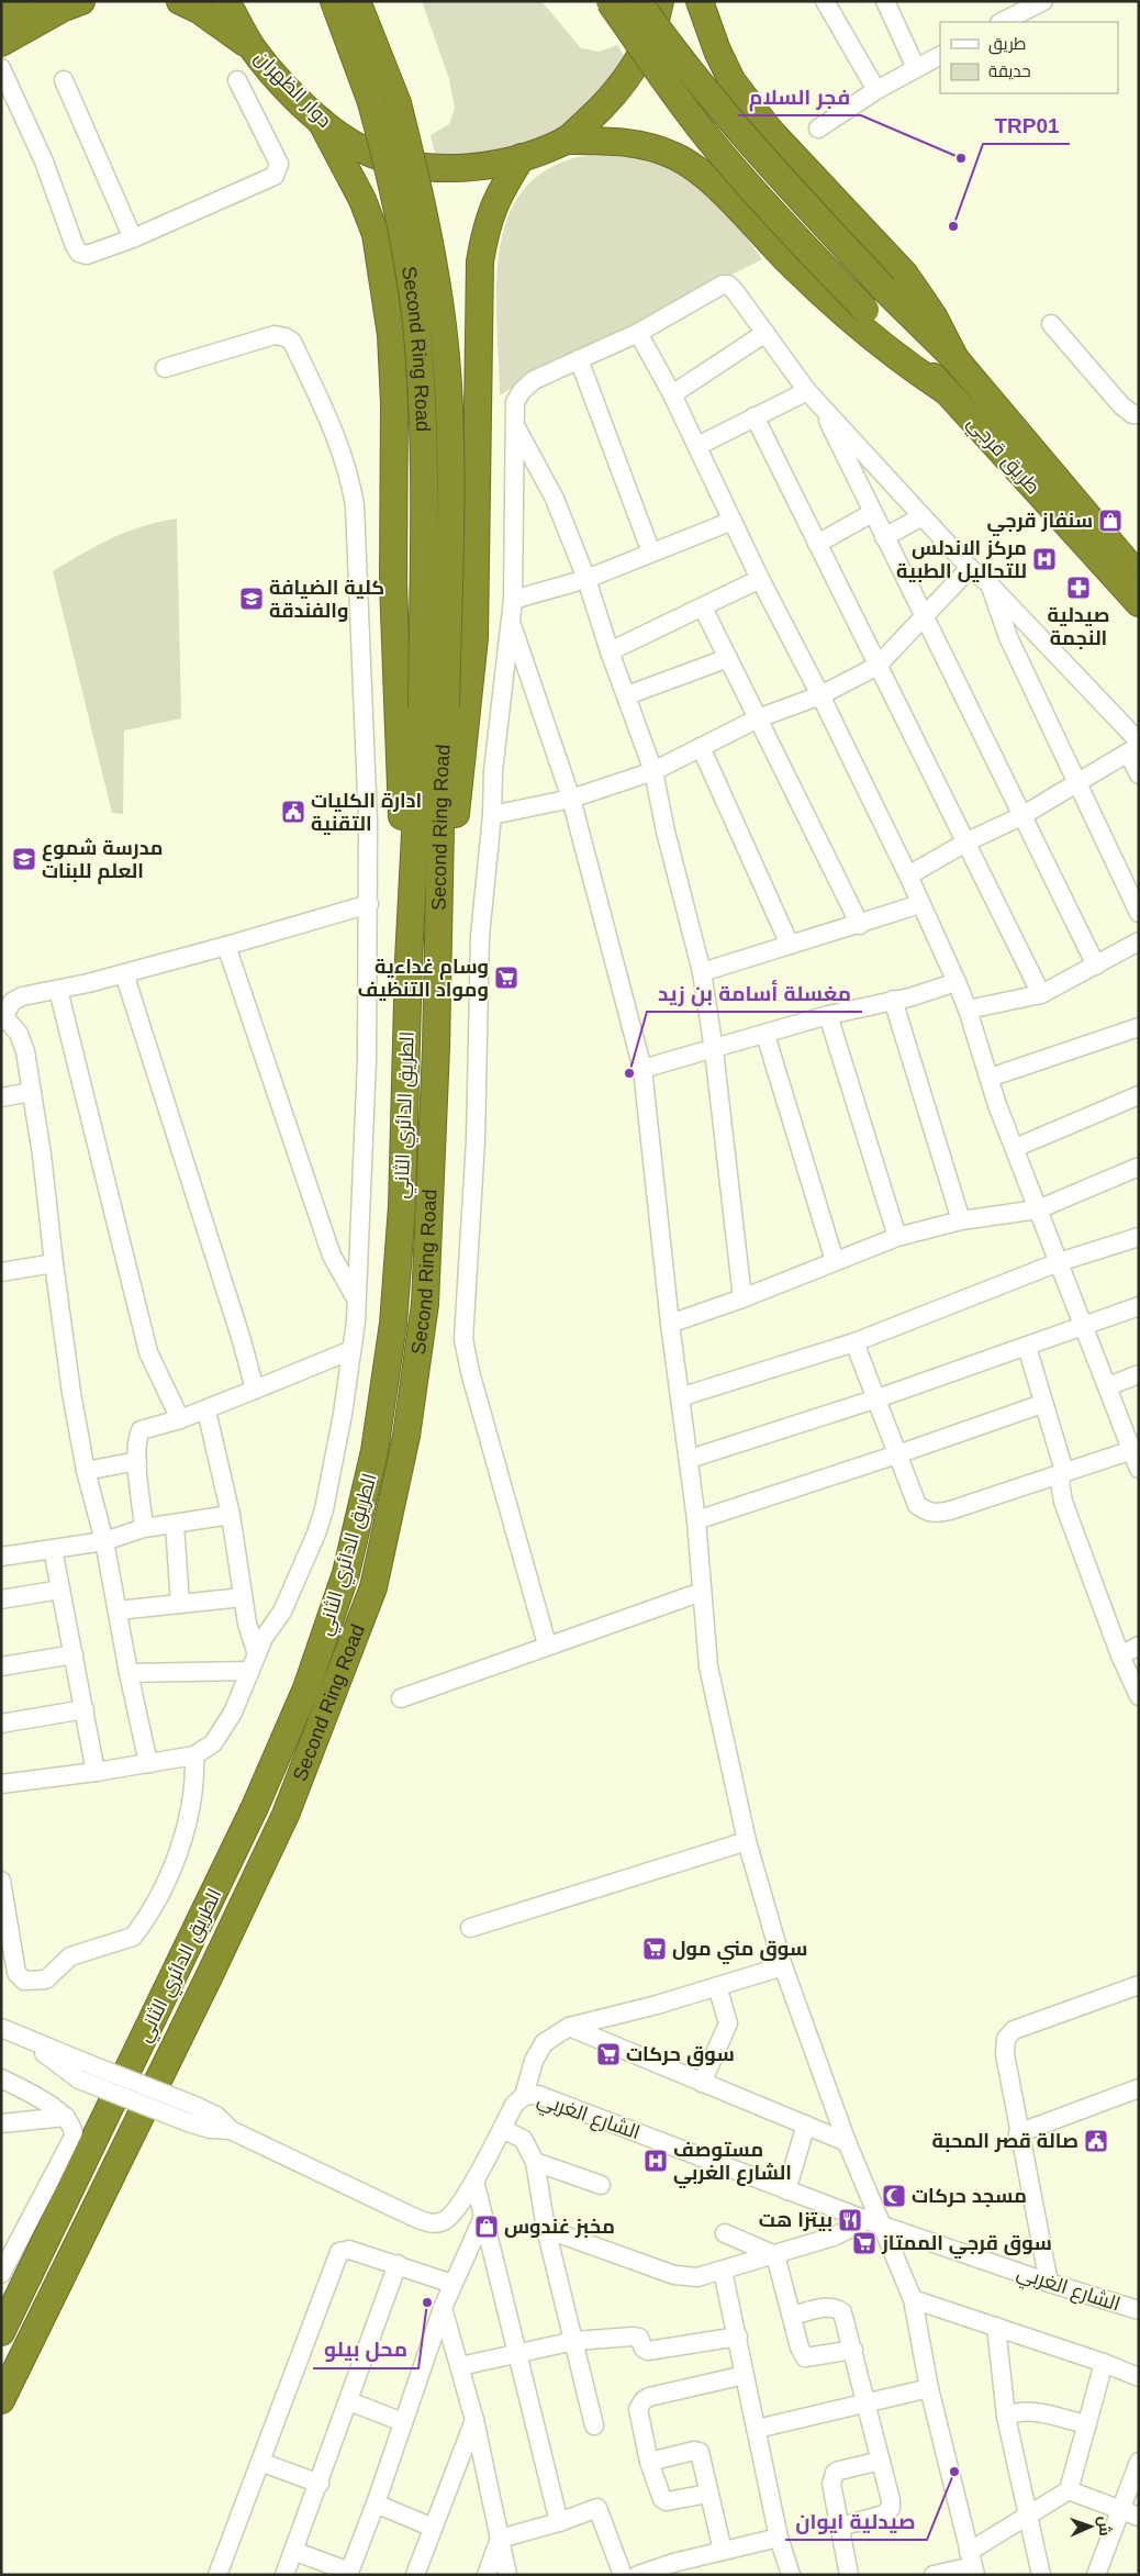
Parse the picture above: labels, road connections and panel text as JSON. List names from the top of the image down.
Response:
{
  "streets": {
    "highway": [
      "دوار الظهران",
      "Second Ring Road",
      "طريق قرجي",
      "الطريق الدائري الثاني"
    ],
    "street": ["الشارع الغربي"]
  },
  "crossings": [
    ["Second Ring Road", "الطريق الدائري الثاني"]
  ],
  "places": {
    "other": [
      "فجر السلام",
      "TRP01",
      "مغسلة أسامة بن زيد",
      "محل بيلو",
      "صيدلية ايوان"
    ],
    "shop": ["سنفاز قرجي", "مخبز غندوس"],
    "hospital": ["مركز الاندلس للتحاليل الطبية", "مستوصف الشارع الغربي"],
    "pharmacy": ["صيدلية النجمة"],
    "school or university": ["كلية الضيافة والفندقة", "مدرسة شموع العلم للبنات"],
    "public building": ["ادارة الكليات التقنية", "صالة قصر المحبة"],
    "supermarket": [
      "وسام غداءية ومواد التنظيف",
      "سوق مني مول",
      "سوق حركات",
      "سوق قرجي الممتاز"
    ],
    "mosque": ["مسجد حركات"],
    "restaurant": ["بيتزا هت"]
  },
  "legend": ["طريق", "حديقة"],
  "north": "right"
}
